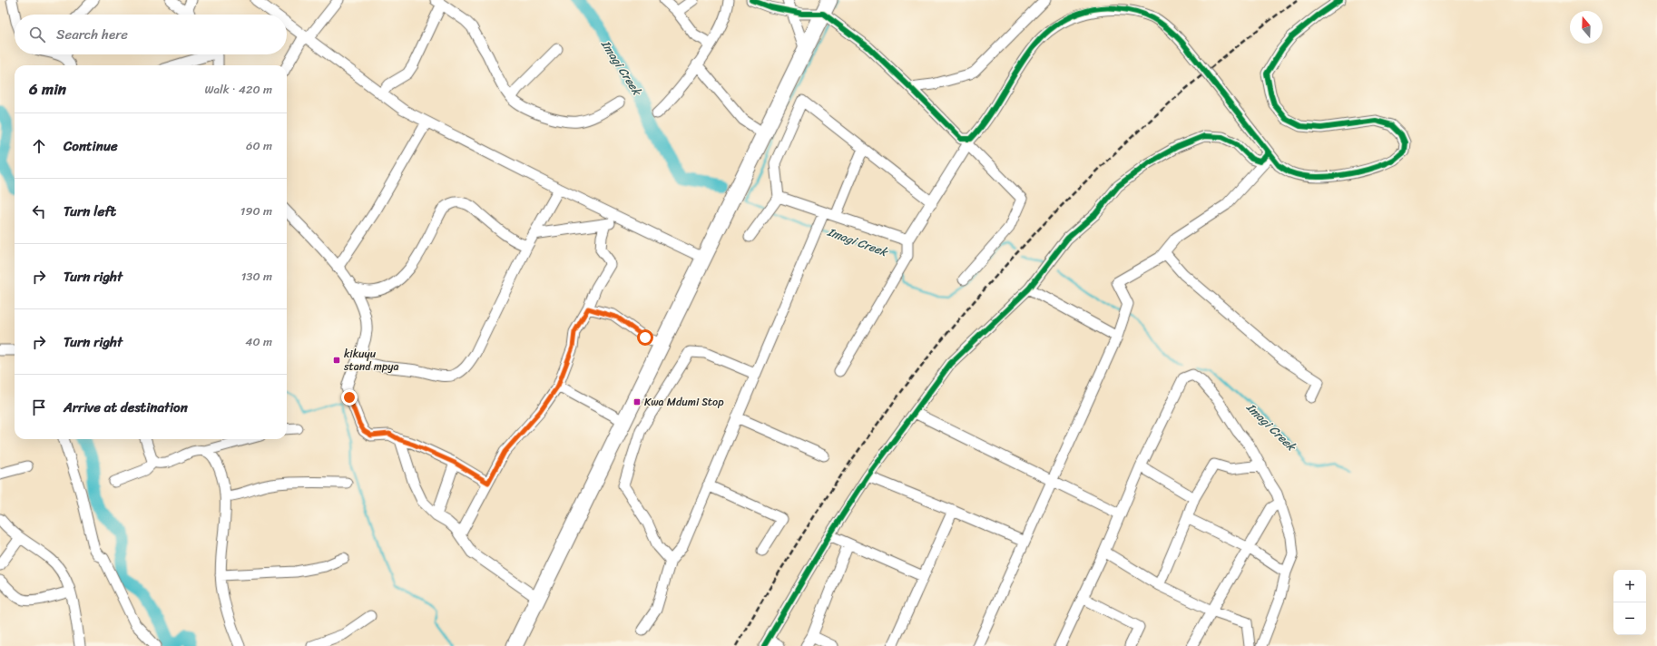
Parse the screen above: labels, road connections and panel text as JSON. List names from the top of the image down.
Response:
{
  "water": ["Imagi Creek"],
  "places": {
    "transit": ["kikuyu stand mpya", "Kwa Mdumi Stop"]
  },
  "north": "top",
  "page": {
    "search": "Search here",
    "heading": ["6 min", "Walk · 420 m"],
    "list": [
      ["Continue", "60 m"],
      ["Turn left", "190 m"],
      ["Turn right", "130 m"],
      ["Turn right", "40 m"],
      "Arrive at destination"
    ],
    "map_buttons": ["+", "−"]
  }
}
